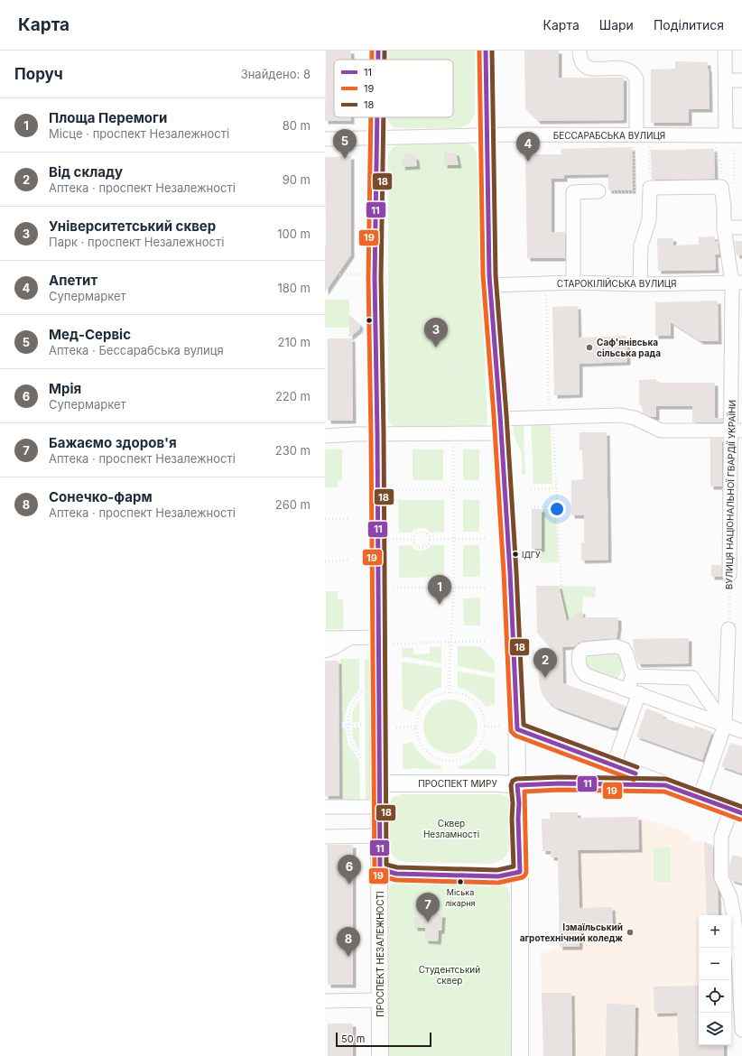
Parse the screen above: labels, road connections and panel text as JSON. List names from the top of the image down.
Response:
{
  "streets": {
    "main road": ["ПРОСПЕКТ МИРУ", "ПРОСПЕКТ НЕЗАЛЕЖНОСТІ"],
    "street": ["БЕССАРАБСЬКА ВУЛИЦЯ", "СТАРОКІЛІЙСЬКА ВУЛИЦЯ", "ВУЛИЦЯ НАЦІОНАЛЬНОЇ ГВАРДІЇ УКРАЇНИ"]
  },
  "crossings": [
    ["БЕССАРАБСЬКА ВУЛИЦЯ", "ПРОСПЕКТ НЕЗАЛЕЖНОСТІ"],
    ["СТАРОКІЛІЙСЬКА ВУЛИЦЯ", "ВУЛИЦЯ НАЦІОНАЛЬНОЇ ГВАРДІЇ УКРАЇНИ"],
    ["ПРОСПЕКТ МИРУ", "ПРОСПЕКТ НЕЗАЛЕЖНОСТІ"]
  ],
  "parks": ["Сквер Незламності", "Студентський сквер"],
  "places": [
    "Саф'янівська сільська рада",
    "ІДГУ",
    "Міська лікарня",
    "Ізмаїльський агротехнічний коледж"
  ],
  "lines": ["transit line 11", "transit line 19", "transit line 18"],
  "legend": ["11", "19", "18"],
  "scale_bar": "50 m",
  "page": {
    "header": "Карта",
    "nav": ["Карта", "Шари", "Поділитися"],
    "heading": ["Поруч", "Знайдено: 8"],
    "list": [
      {
        "mark": "1",
        "name": "Площа Перемоги",
        "note": "Місце · проспект Незалежності",
        "value": "80 m"
      },
      {
        "mark": "2",
        "name": "Від складу",
        "note": "Аптека · проспект Незалежності",
        "value": "90 m"
      },
      {
        "mark": "3",
        "name": "Університетський сквер",
        "note": "Парк · проспект Незалежності",
        "value": "100 m"
      },
      {
        "mark": "4",
        "name": "Апетит",
        "note": "Супермаркет",
        "value": "180 m"
      },
      {
        "mark": "5",
        "name": "Мед-Сервіс",
        "note": "Аптека · Бессарабська вулиця",
        "value": "210 m"
      },
      {
        "mark": "6",
        "name": "Мрія",
        "note": "Супермаркет",
        "value": "220 m"
      },
      {
        "mark": "7",
        "name": "Бажаємо здоров'я",
        "note": "Аптека · проспект Незалежності",
        "value": "230 m"
      },
      {
        "mark": "8",
        "name": "Сонечко-фарм",
        "note": "Аптека · проспект Незалежності",
        "value": "260 m"
      }
    ],
    "pins": [
      "5",
      "4",
      "3",
      "1",
      "2",
      "6",
      "7",
      "8"
    ],
    "map_buttons": ["+", "−"],
    "scale": "50 m"
  }
}
